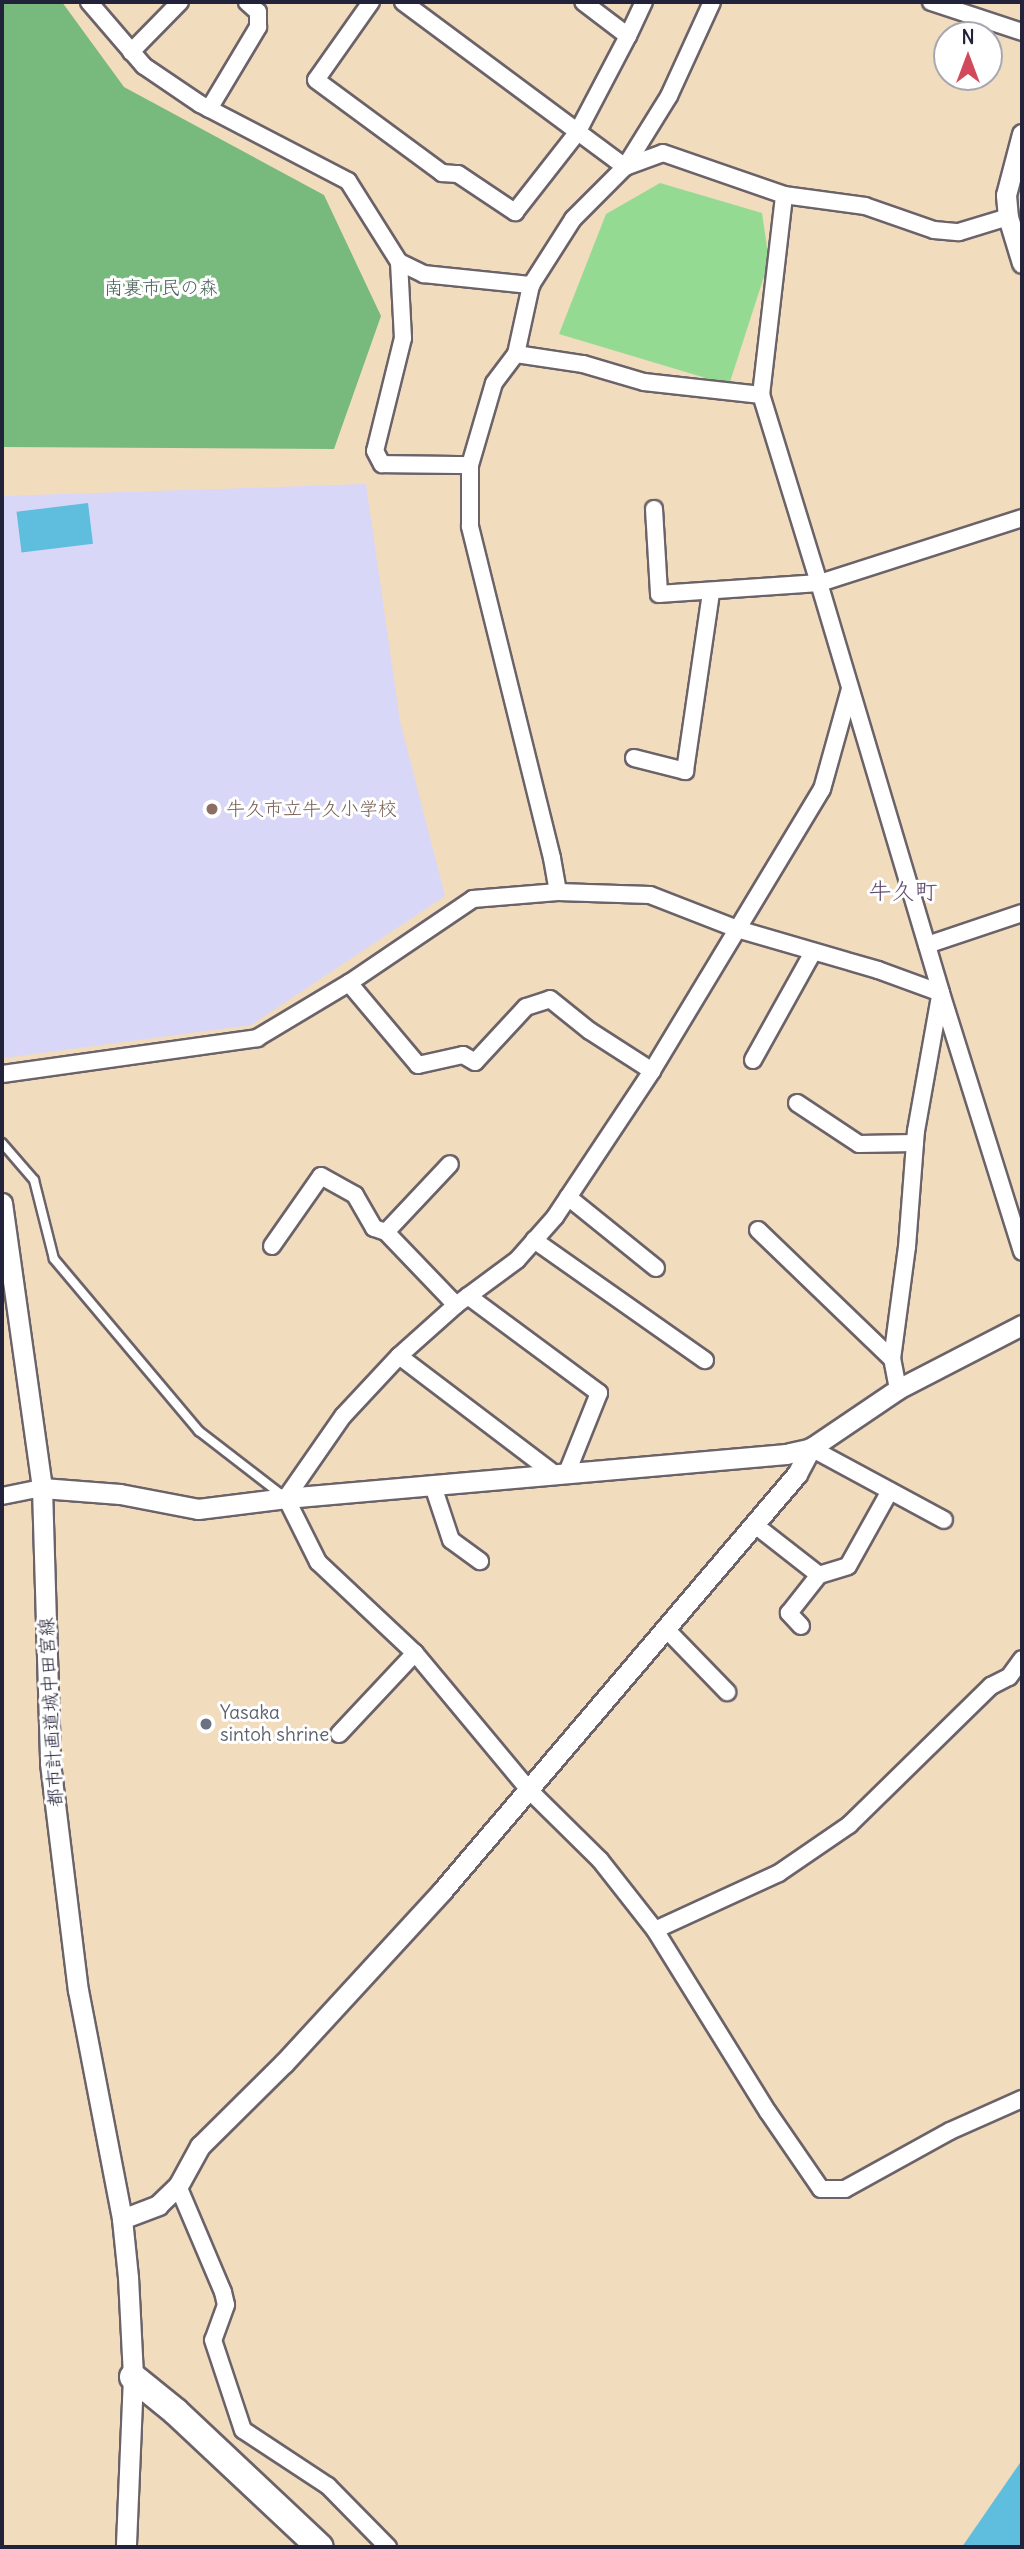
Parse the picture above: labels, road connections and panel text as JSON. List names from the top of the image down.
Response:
{
  "streets": {
    "street": ["都市計画道城中田宮線"]
  },
  "districts": ["牛久町"],
  "parks": ["南裏市民の森"],
  "places": ["牛久市立牛久小学校", "Yasaka sintoh shrine"],
  "north": "top"
}
